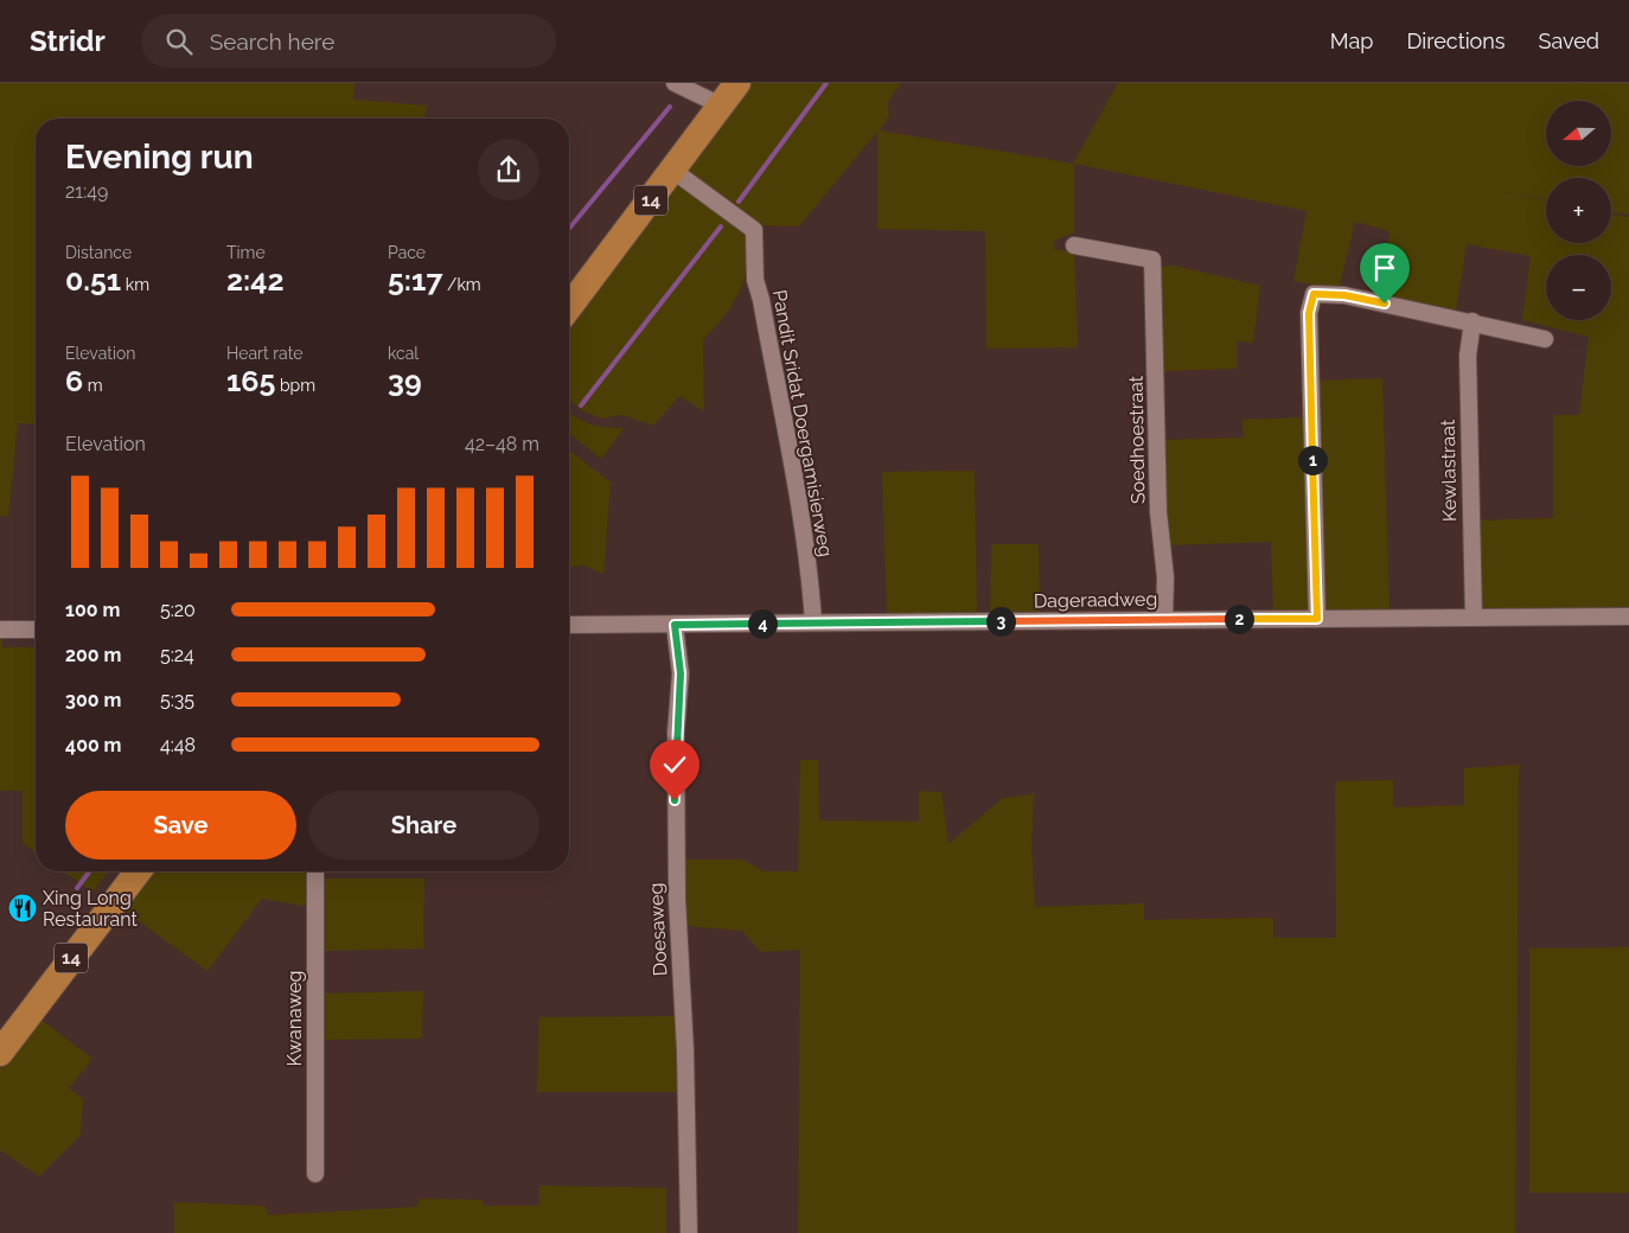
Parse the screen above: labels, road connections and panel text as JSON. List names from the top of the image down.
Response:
{
  "streets": {
    "main road": ["14"],
    "street": [
      "Pandit Sridat Doergamisierweg",
      "Soedhoestraat",
      "Kewlastraat",
      "Dageraadweg",
      "Doesaweg",
      "Kwanaweg"
    ]
  },
  "crossings": [
    ["14", "Pandit Sridat Doergamisierweg"],
    ["Pandit Sridat Doergamisierweg", "Dageraadweg"],
    ["Soedhoestraat", "Dageraadweg"],
    ["Kewlastraat", "Dageraadweg"],
    ["Dageraadweg", "Doesaweg"]
  ],
  "places": {
    "restaurant": ["Xing Long Restaurant"]
  },
  "north": "left",
  "page": {
    "header": "Stridr",
    "search": "Search here",
    "nav": ["Map", "Directions", "Saved"],
    "map_buttons": ["+", "−"],
    "heading": ["Evening run", "21:49"],
    "stats": [
      ["Distance", "0.51 km"],
      ["Time", "2:42"],
      ["Pace", "5:17 /km"],
      ["Elevation", "6 m"],
      ["Heart rate", "165 bpm"],
      ["kcal", "39"]
    ],
    "chart": ["Elevation", "42–48 m"],
    "pins": [
      "1",
      "2",
      "3",
      "4"
    ],
    "list": [
      {
        "name": "100 m",
        "note": "5:20"
      },
      {
        "name": "200 m",
        "note": "5:24"
      },
      {
        "name": "300 m",
        "note": "5:35"
      },
      {
        "name": "400 m",
        "note": "4:48"
      }
    ],
    "buttons": ["Save", "Share"]
  }
}
